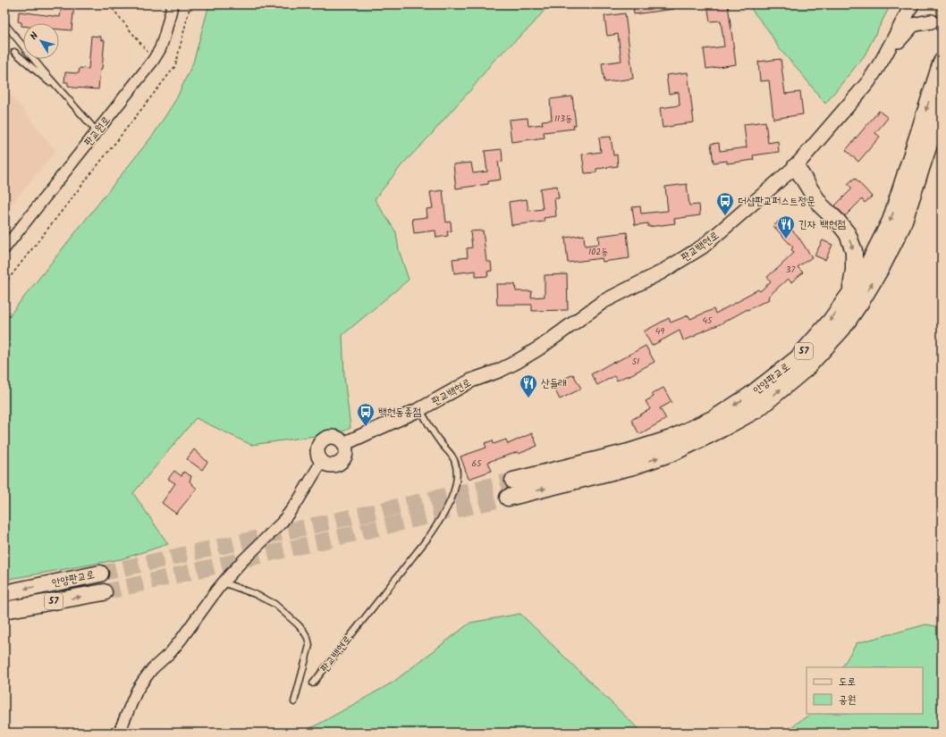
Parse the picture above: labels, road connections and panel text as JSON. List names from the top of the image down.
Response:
{
  "streets": {
    "main road": ["57", "안양판교로"],
    "street": ["판교원로", "판교백현로"]
  },
  "places": {
    "bus stop": ["더샵판교퍼스트정문", "백현동종점"],
    "restaurant": ["긴자 백현점", "산들래"]
  },
  "house_numbers": [
    "113동",
    "102동",
    "37",
    "45",
    "49",
    "51",
    "65"
  ],
  "legend": ["도로", "공원"],
  "north": "top left"
}
